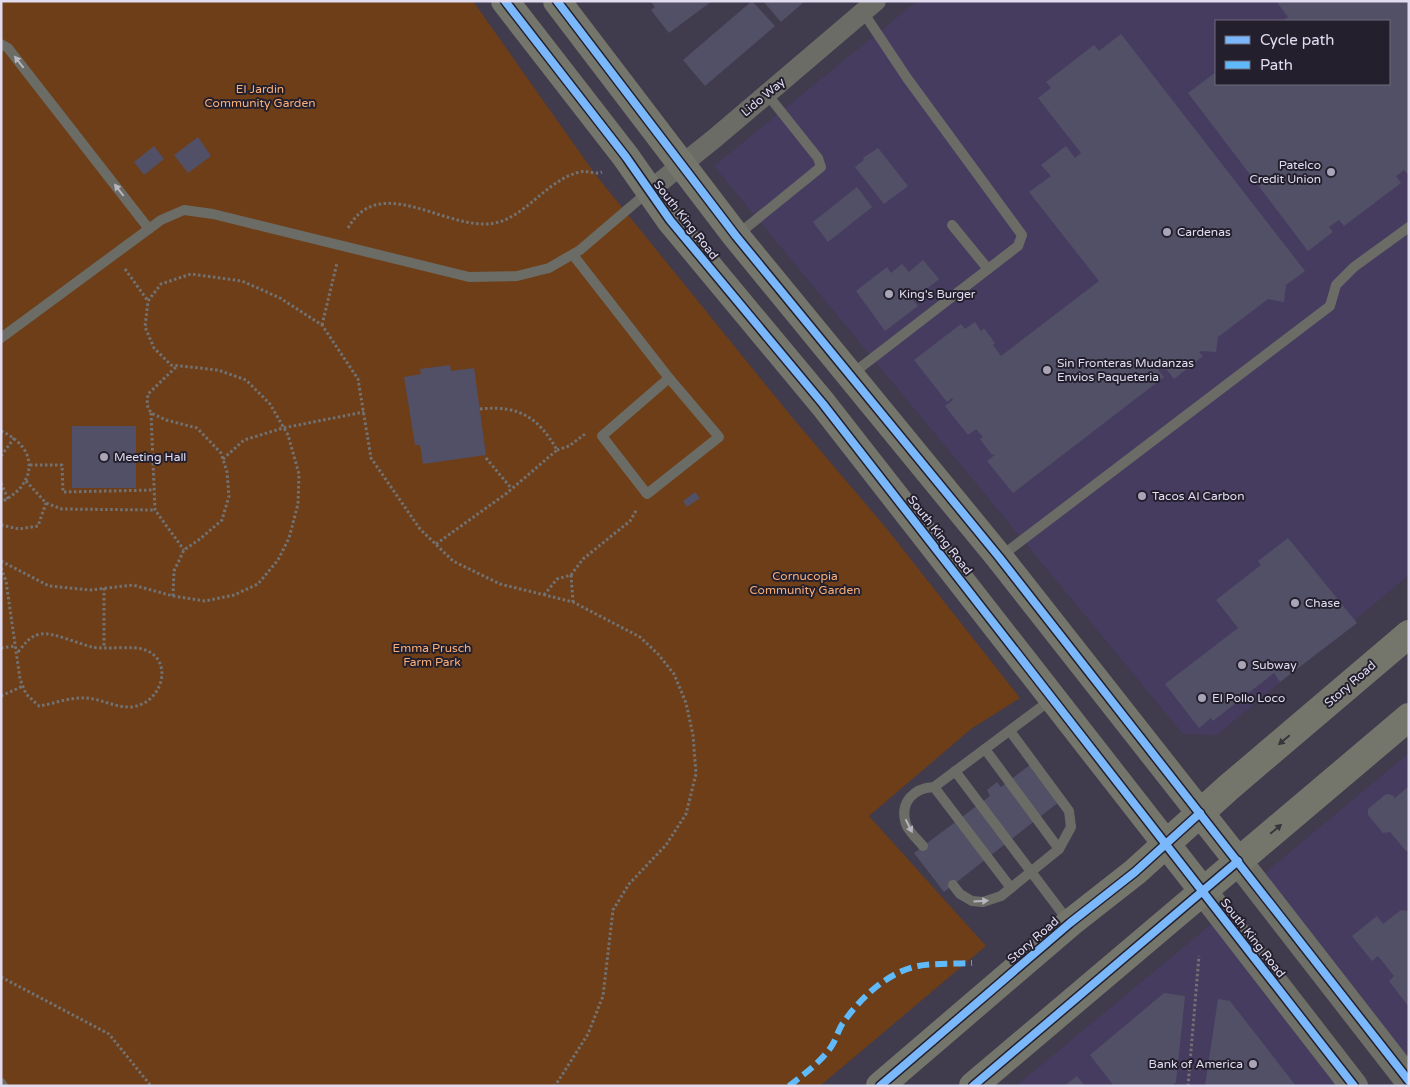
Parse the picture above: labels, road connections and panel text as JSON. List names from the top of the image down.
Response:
{
  "streets": {
    "main road": ["South King Road", "Story Road"],
    "street": ["Lido Way"]
  },
  "crossings": [
    ["Lido Way", "South King Road"],
    ["South King Road", "Story Road"]
  ],
  "parks": ["El Jardin Community Garden", "Cornucopia Community Garden", "Emma Prusch Farm Park"],
  "places": [
    "Patelco Credit Union",
    "Cardenas",
    "King's Burger",
    "Sin Fronteras Mudanzas Envios Paqueteria",
    "Meeting Hall",
    "Tacos Al Carbon",
    "Chase",
    "Subway",
    "El Pollo Loco",
    "Bank of America"
  ],
  "legend": ["Cycle path", "Path"]
}
